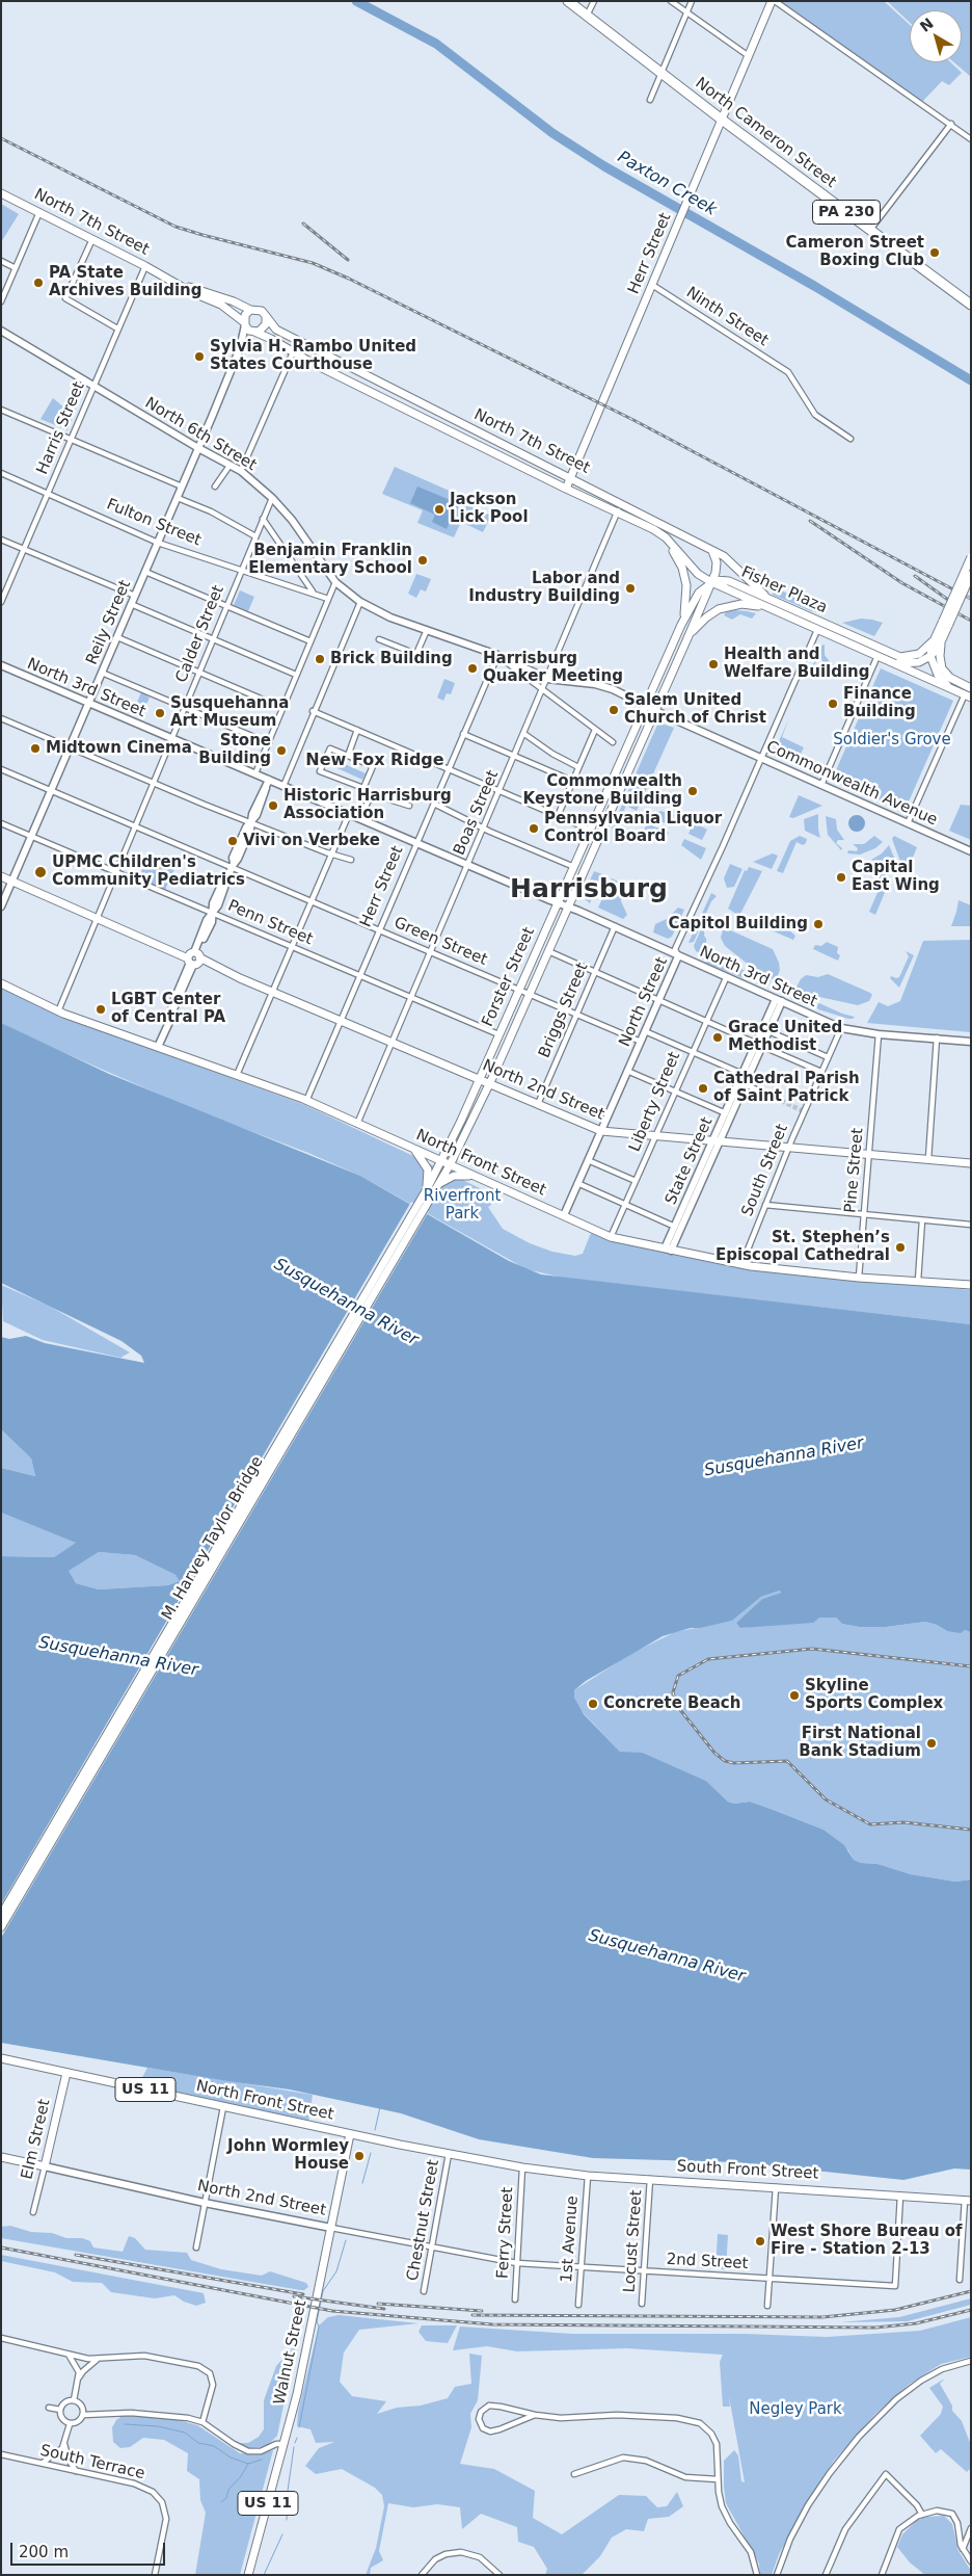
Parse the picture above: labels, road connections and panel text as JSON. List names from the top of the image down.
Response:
{
  "streets": {
    "highway": ["North Cameron Street", "PA 230"],
    "main road": [
      "North 7th Street",
      "Herr Street",
      "North 6th Street",
      "Fisher Plaza",
      "Reily Street",
      "North 3rd Street",
      "Commonwealth Avenue",
      "Forster Street",
      "North Street",
      "North 2nd Street",
      "State Street",
      "North Front Street",
      "M. Harvey Taylor Bridge",
      "US 11",
      "Elm Street",
      "South Front Street",
      "Walnut Street"
    ],
    "street": [
      "Ninth Street",
      "Harris Street",
      "Fulton Street",
      "Calder Street",
      "Boas Street",
      "Penn Street",
      "Green Street",
      "Briggs Street",
      "Liberty Street",
      "South Street",
      "Pine Street",
      "Chestnut Street",
      "Ferry Street",
      "1st Avenue",
      "Locust Street",
      "2nd Street",
      "South Terrace"
    ]
  },
  "crossings": [
    ["North Cameron Street", "Herr Street"],
    ["North 7th Street", "Herr Street"],
    ["North 7th Street", "Harris Street"],
    ["North 7th Street", "Fisher Plaza"],
    ["North 7th Street", "Reily Street"],
    ["North 7th Street", "Boas Street"],
    ["North 7th Street", "Forster Street"],
    ["Herr Street", "Ninth Street"],
    ["Herr Street", "North 6th Street"],
    ["Herr Street", "North 3rd Street"],
    ["Herr Street", "Penn Street"],
    ["Herr Street", "Green Street"],
    ["Herr Street", "North 2nd Street"],
    ["Herr Street", "North Front Street"],
    ["Harris Street", "North 6th Street"],
    ["Harris Street", "Fulton Street"],
    ["North 6th Street", "Reily Street"],
    ["North 6th Street", "Calder Street"],
    ["North 6th Street", "Commonwealth Avenue"],
    ["North 6th Street", "Boas Street"],
    ["Fulton Street", "Reily Street"],
    ["Fulton Street", "Calder Street"],
    ["Fisher Plaza", "Forster Street"],
    ["Fisher Plaza", "North Street"],
    ["Reily Street", "North 3rd Street"],
    ["Reily Street", "Penn Street"],
    ["Reily Street", "Green Street"],
    ["Reily Street", "North 2nd Street"],
    ["Calder Street", "North 3rd Street"],
    ["Calder Street", "Penn Street"],
    ["Calder Street", "Green Street"],
    ["Calder Street", "North 2nd Street"],
    ["Calder Street", "North Front Street"],
    ["North 3rd Street", "Boas Street"],
    ["North 3rd Street", "Forster Street"],
    ["North 3rd Street", "North Street"],
    ["North 3rd Street", "Briggs Street"],
    ["North 3rd Street", "Liberty Street"],
    ["North 3rd Street", "State Street"],
    ["North 3rd Street", "South Street"],
    ["North 3rd Street", "Pine Street"],
    ["Commonwealth Avenue", "Boas Street"],
    ["Commonwealth Avenue", "Forster Street"],
    ["Commonwealth Avenue", "North Street"],
    ["Boas Street", "Penn Street"],
    ["Boas Street", "Green Street"],
    ["Boas Street", "North 2nd Street"],
    ["Boas Street", "North Front Street"],
    ["Penn Street", "Forster Street"],
    ["Green Street", "Forster Street"],
    ["Green Street", "North Street"],
    ["Green Street", "Briggs Street"],
    ["Forster Street", "North 2nd Street"],
    ["Forster Street", "North Front Street"],
    ["Forster Street", "M. Harvey Taylor Bridge"],
    ["North Street", "North 2nd Street"],
    ["North Street", "North Front Street"],
    ["Briggs Street", "North 2nd Street"],
    ["North 2nd Street", "Liberty Street"],
    ["North 2nd Street", "State Street"],
    ["North 2nd Street", "South Street"],
    ["North 2nd Street", "Pine Street"],
    ["North 2nd Street", "Elm Street"],
    ["North 2nd Street", "Chestnut Street"],
    ["North 2nd Street", "Ferry Street"],
    ["North 2nd Street", "2nd Street"],
    ["North 2nd Street", "Walnut Street"],
    ["Liberty Street", "North Front Street"],
    ["State Street", "North Front Street"],
    ["North Front Street", "South Street"],
    ["North Front Street", "Pine Street"],
    ["North Front Street", "M. Harvey Taylor Bridge"],
    ["North Front Street", "Elm Street"],
    ["North Front Street", "South Front Street"],
    ["North Front Street", "Chestnut Street"],
    ["North Front Street", "Ferry Street"],
    ["North Front Street", "Walnut Street"],
    ["South Front Street", "Ferry Street"],
    ["South Front Street", "1st Avenue"],
    ["South Front Street", "Locust Street"],
    ["South Front Street", "2nd Street"],
    ["Ferry Street", "2nd Street"],
    ["1st Avenue", "2nd Street"],
    ["Locust Street", "2nd Street"]
  ],
  "districts": ["New Fox Ridge", "Harrisburg"],
  "water": ["Paxton Creek", "Susquehanna River"],
  "parks": ["Soldier's Grove", "Riverfront Park", "Negley Park"],
  "places": [
    "Cameron Street Boxing Club",
    "PA State Archives Building",
    "Sylvia H. Rambo United States Courthouse",
    "Jackson Lick Pool",
    "Benjamin Franklin Elementary School",
    "Labor and Industry Building",
    "Brick Building",
    "Health and Welfare Building",
    "Harrisburg Quaker Meeting",
    "Finance Building",
    "Salem United Church of Christ",
    "Susquehanna Art Museum",
    "Midtown Cinema",
    "Stone Building",
    "Commonwealth Keystone Building",
    "Historic Harrisburg Association",
    "Pennsylvania Liquor Control Board",
    "Vivi on Verbeke",
    "UPMC Children's Community Pediatrics",
    "Capital East Wing",
    "Capitol Building",
    "LGBT Center of Central PA",
    "Grace United Methodist",
    "Cathedral Parish of Saint Patrick",
    "St. Stephen’s Episcopal Cathedral",
    "Skyline Sports Complex",
    "Concrete Beach",
    "First National Bank Stadium",
    "John Wormley House",
    "West Shore Bureau of Fire - Station 2-13"
  ],
  "scale_bar": "200 m",
  "north": "top left"
}
